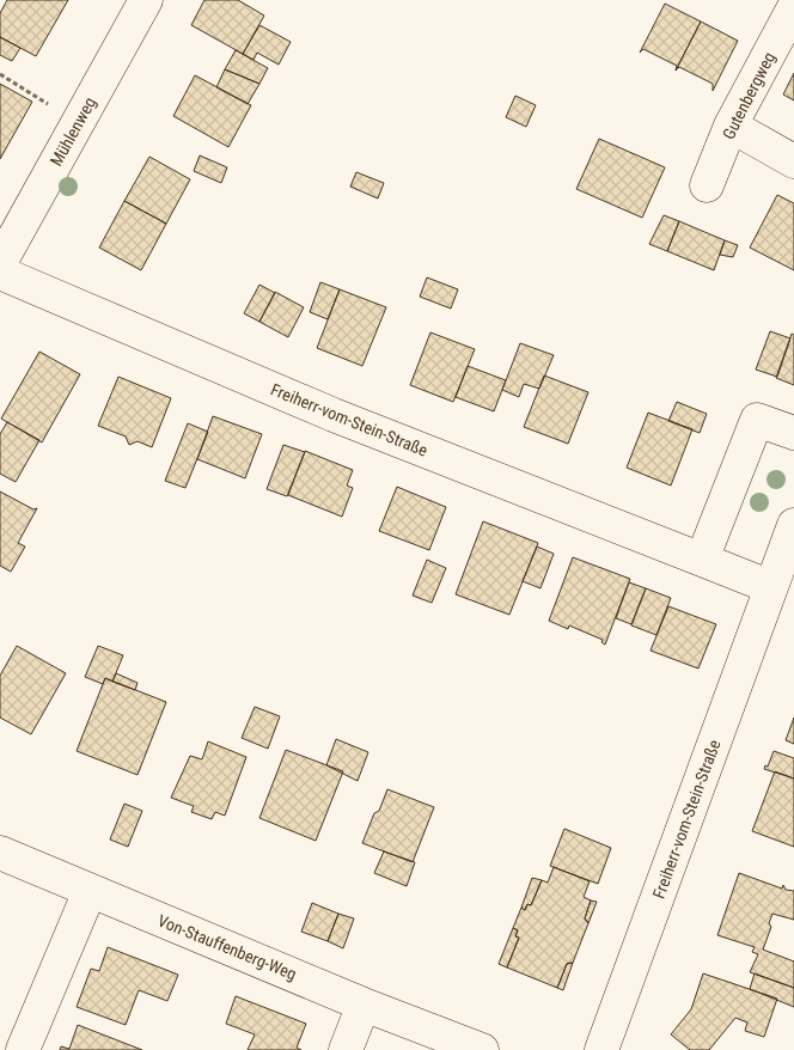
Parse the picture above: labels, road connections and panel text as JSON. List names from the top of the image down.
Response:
{
  "streets": {
    "street": [
      "Gutenbergweg",
      "Mühlenweg",
      "Freiherr-vom-Stein-Straße",
      "Von-Stauffenberg-Weg"
    ]
  }
}
